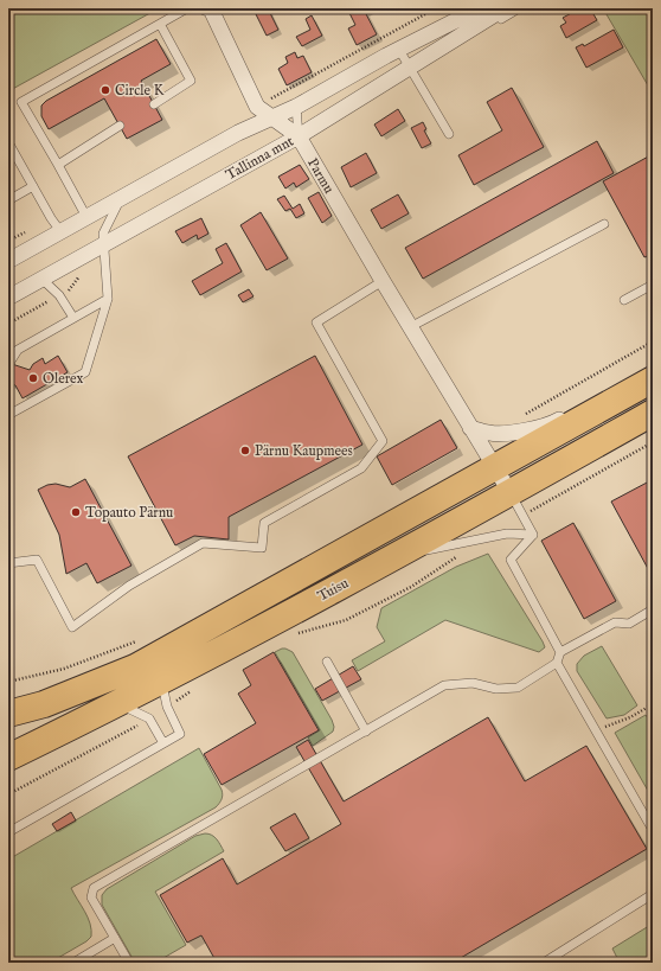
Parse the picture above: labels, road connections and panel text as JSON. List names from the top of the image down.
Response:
{
  "streets": {
    "highway": ["Tuisu"],
    "street": ["Tallinna mnt", "Parmu"]
  },
  "crossings": [
    ["Tallinna mnt", "Parmu"],
    ["Parmu", "Tuisu"]
  ],
  "places": [
    "Circle K",
    "Olerex",
    "Pärnu Kaupmees",
    "Topauto Pärnu"
  ]
}
